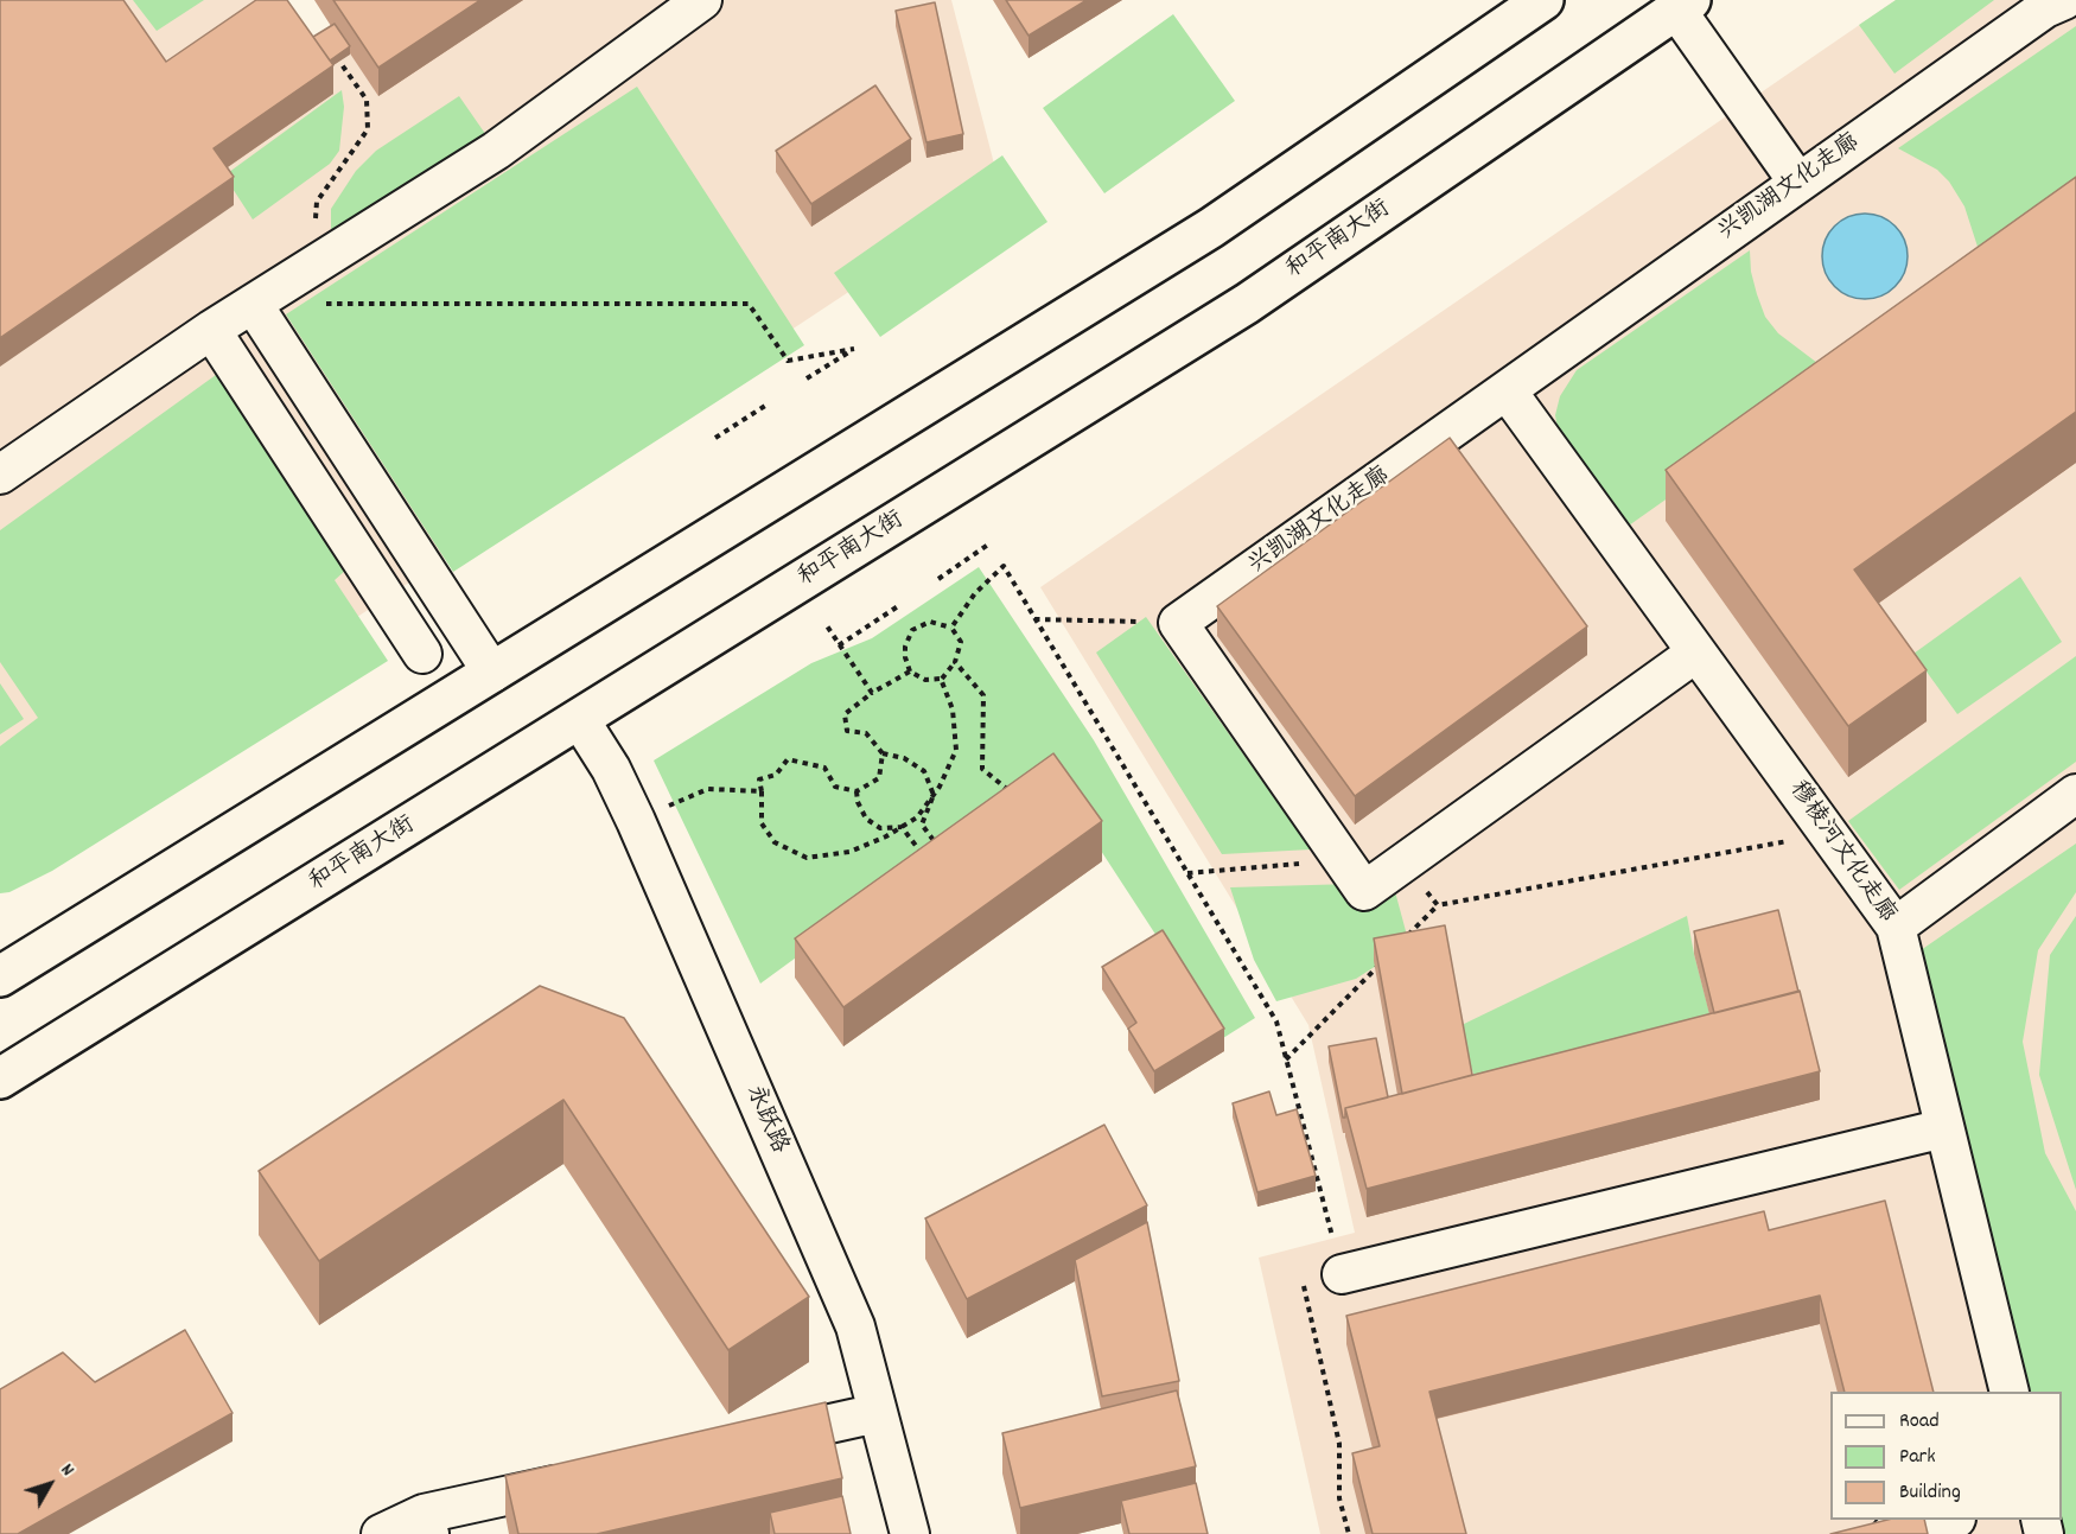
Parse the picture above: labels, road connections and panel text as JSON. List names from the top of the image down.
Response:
{
  "streets": {
    "main road": ["和平南大街"],
    "street": ["兴凯湖文化走廊", "穆棱河文化走廊", "永跃路"]
  },
  "crossings": [
    ["兴凯湖文化走廊", "穆棱河文化走廊"],
    ["和平南大街", "永跃路"]
  ],
  "legend": ["Road", "Park", "Building"],
  "north": "top right"
}
